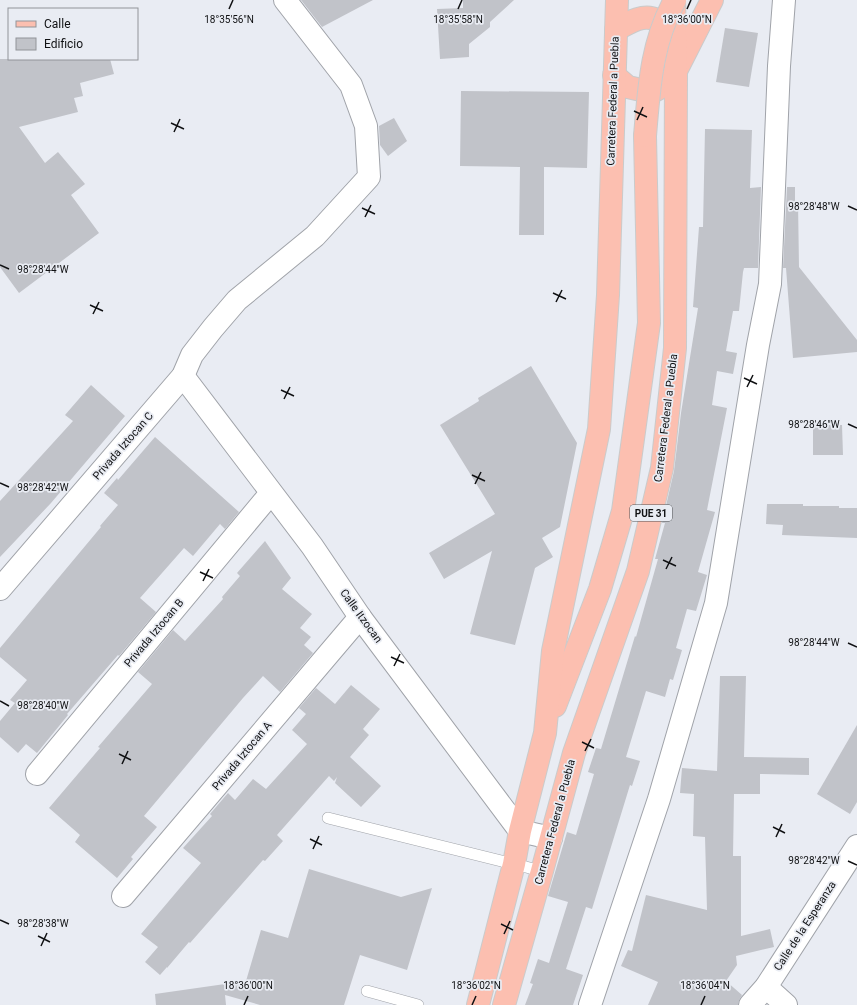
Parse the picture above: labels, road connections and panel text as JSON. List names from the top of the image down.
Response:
{
  "streets": {
    "main road": ["Carretera Federal a Puebla", "PUE 31"],
    "street": [
      "Privada Iztocan C",
      "Calle Itzocan",
      "Privada Iztocan B",
      "Privada Iztocan A",
      "Calle de la Esperanza"
    ]
  },
  "crossings": [
    ["Carretera Federal a Puebla", "Calle Itzocan"],
    ["Privada Iztocan C", "Calle Itzocan"],
    ["Calle Itzocan", "Privada Iztocan B"],
    ["Calle Itzocan", "Privada Iztocan A"]
  ],
  "legend": ["Calle", "Edificio"],
  "coordinates": [
    "18°35'56\"N",
    "18°35'58\"N",
    "18°36'00\"N",
    "98°28'48\"W",
    "98°28'44\"W",
    "98°28'46\"W",
    "98°28'42\"W",
    "98°28'40\"W",
    "98°28'38\"W",
    "18°36'02\"N",
    "18°36'04\"N"
  ]
}
